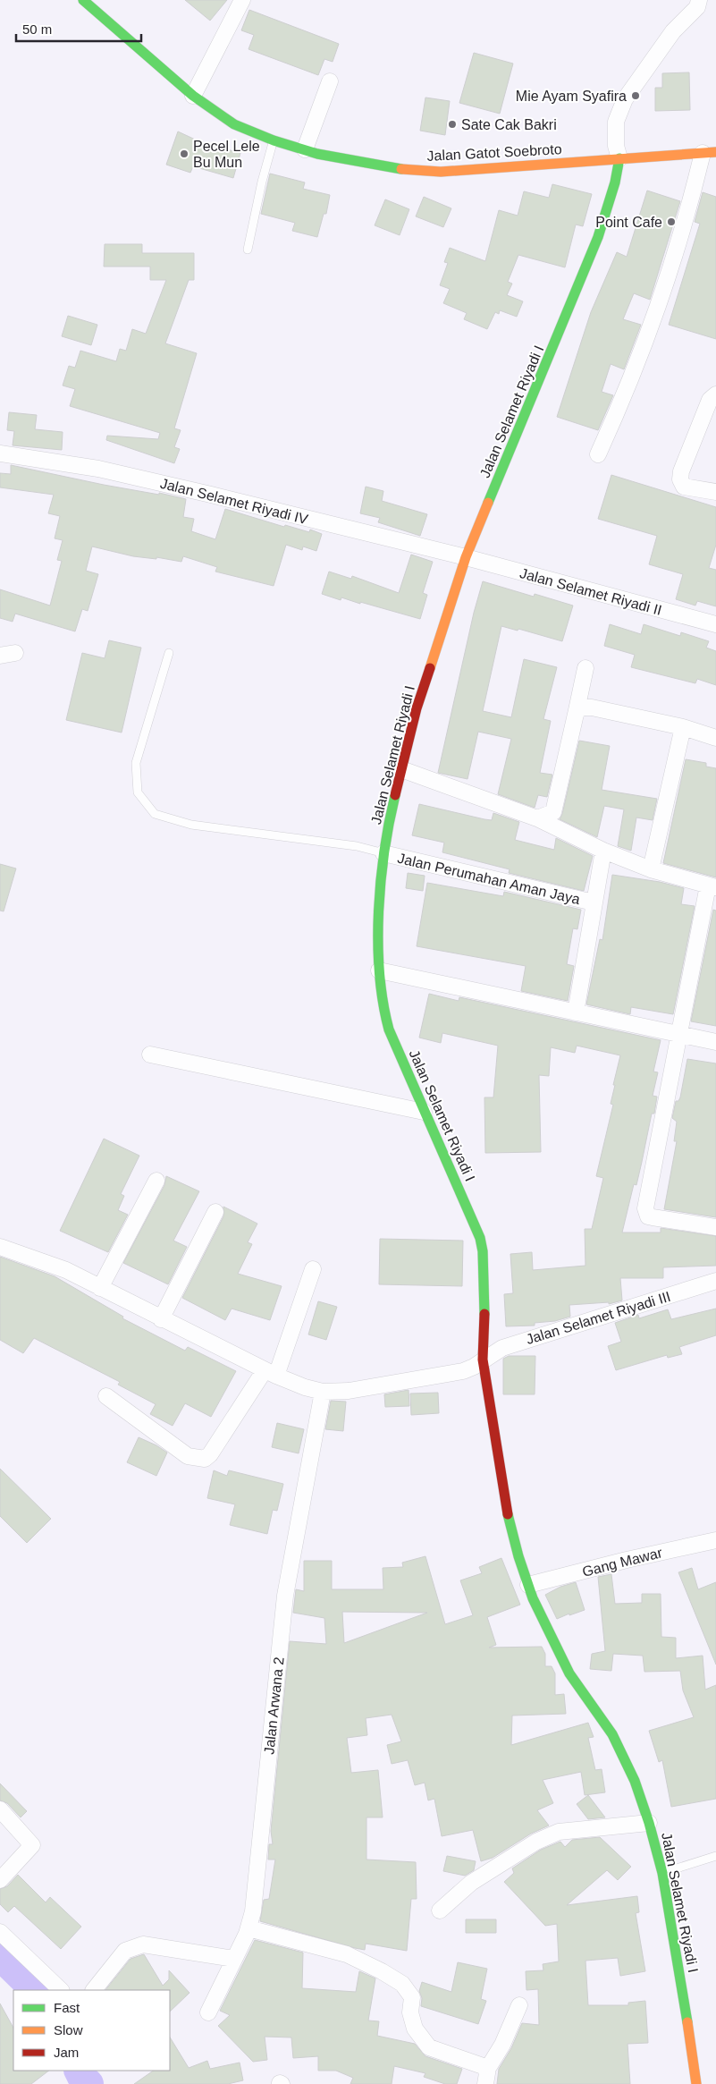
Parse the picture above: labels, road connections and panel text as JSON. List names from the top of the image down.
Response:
{
  "streets": {
    "main road": ["Jalan Gatot Soebroto", "Jalan Selamet Riyadi I"],
    "street": [
      "Jalan Selamet Riyadi IV",
      "Jalan Selamet Riyadi II",
      "Jalan Perumahan Aman Jaya",
      "Jalan Selamet Riyadi III",
      "Gang Mawar",
      "Jalan Arwana 2"
    ]
  },
  "crossings": [
    ["Jalan Gatot Soebroto", "Jalan Selamet Riyadi I"],
    ["Jalan Selamet Riyadi I", "Jalan Selamet Riyadi IV"],
    ["Jalan Selamet Riyadi I", "Jalan Selamet Riyadi II"],
    ["Jalan Selamet Riyadi I", "Jalan Perumahan Aman Jaya"],
    ["Jalan Selamet Riyadi I", "Jalan Selamet Riyadi III"],
    ["Jalan Selamet Riyadi I", "Gang Mawar"],
    ["Jalan Selamet Riyadi IV", "Jalan Selamet Riyadi II"],
    ["Jalan Selamet Riyadi III", "Jalan Arwana 2"]
  ],
  "places": [
    "Mie Ayam Syafira",
    "Sate Cak Bakri",
    "Pecel Lele Bu Mun",
    "Point Cafe"
  ],
  "legend": ["Fast", "Slow", "Jam"],
  "scale_bar": "50 m"
}
